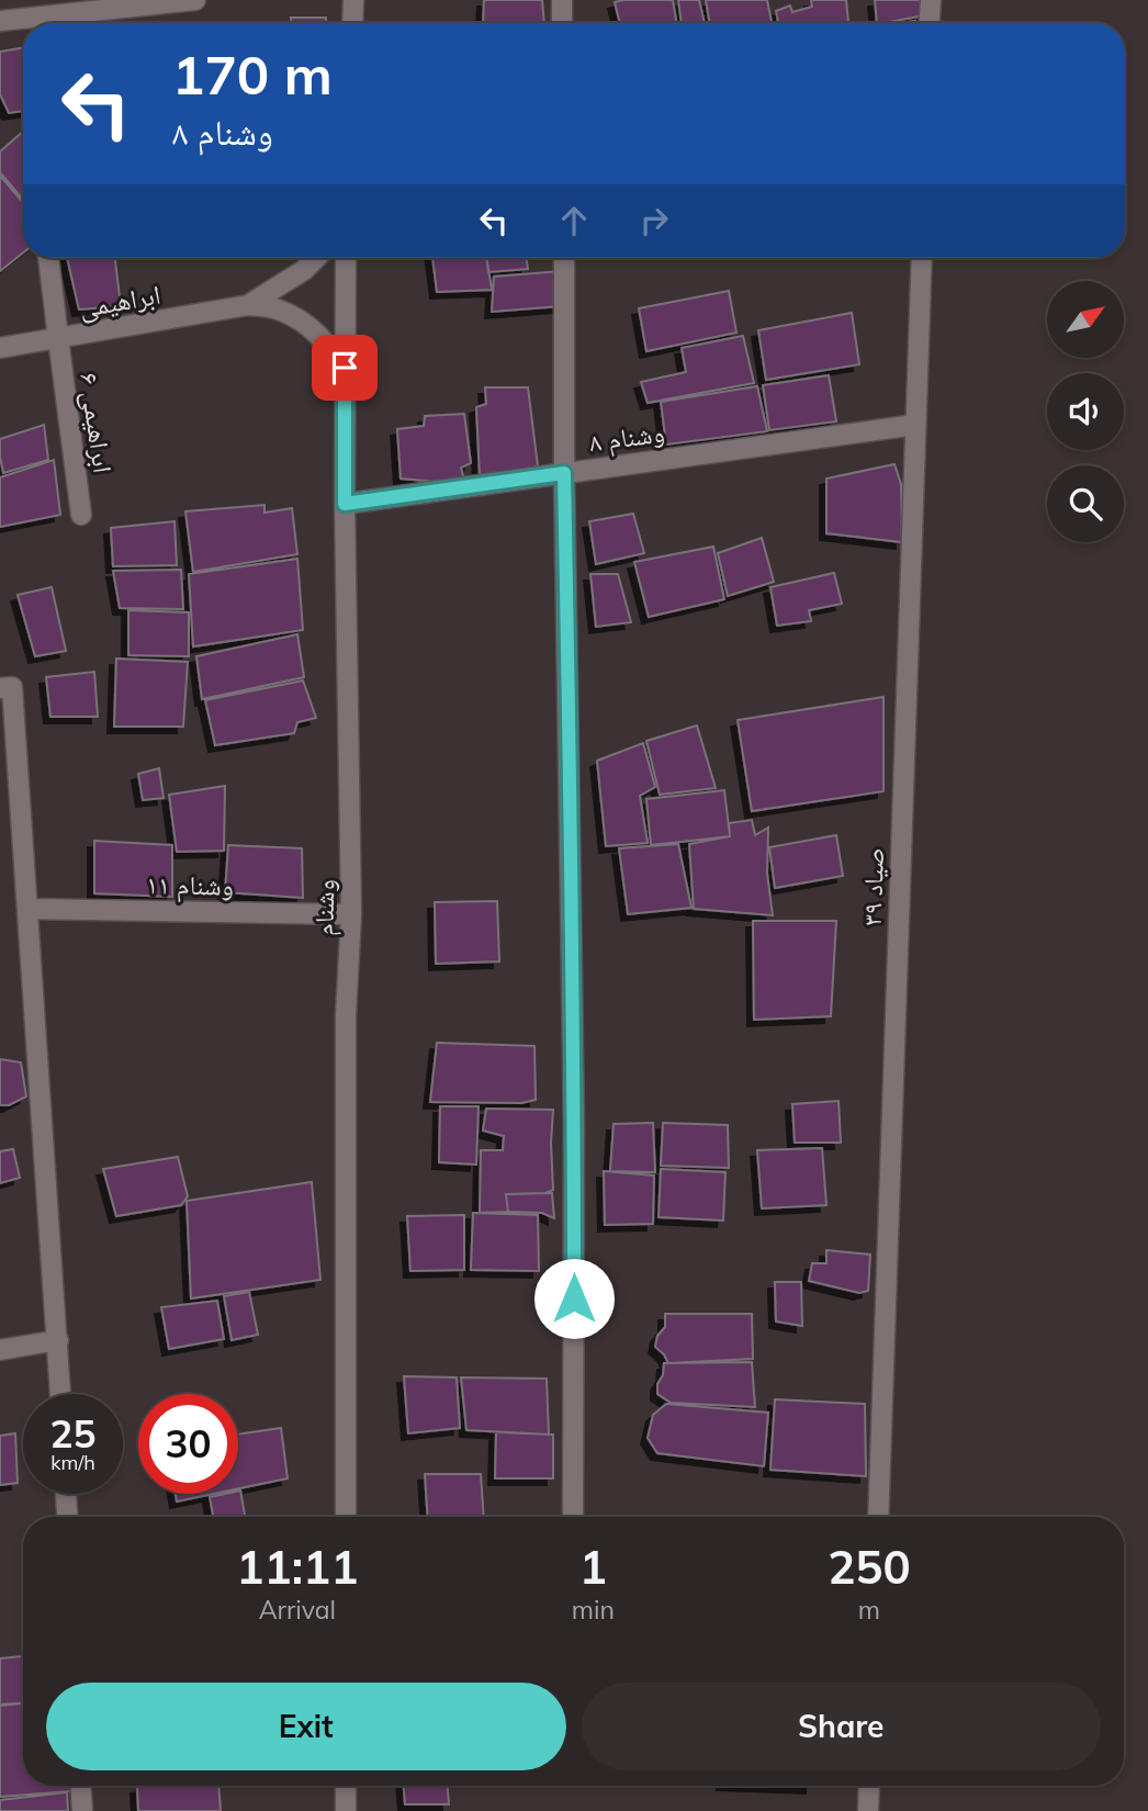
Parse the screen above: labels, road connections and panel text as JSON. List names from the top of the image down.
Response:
{
  "streets": {
    "street": [
      "ابراهیمی",
      "ابراهیمی ۶",
      "وشنام ۸",
      "وشنام ۱۱",
      "صیاد ۳۹",
      "وشنام"
    ]
  },
  "crossings": [
    ["ابراهیمی", "ابراهیمی ۶"],
    ["وشنام ۸", "صیاد ۳۹"],
    ["وشنام ۸", "وشنام"],
    ["وشنام ۱۱", "وشنام"]
  ],
  "north": "top right",
  "page": {
    "turn": ["170 m", "وشنام ۸"],
    "speed": "25 km/h",
    "limit": "30",
    "eta": [
      "11:11",
      "Arrival",
      "1",
      "min",
      "250",
      "m"
    ],
    "buttons": ["Exit", "Share"]
  }
}
